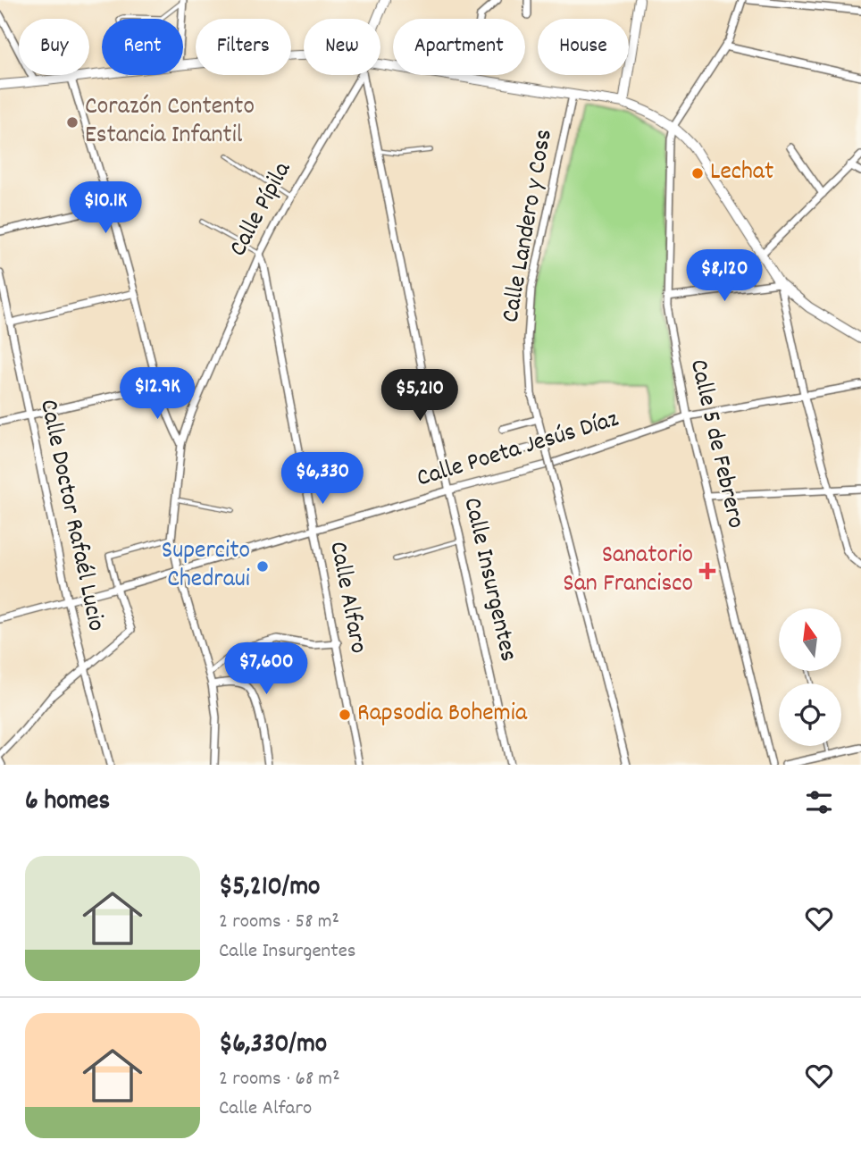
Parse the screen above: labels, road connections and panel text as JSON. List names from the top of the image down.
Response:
{
  "streets": {
    "main road": ["Calle Pípila"],
    "street": [
      "Calle Landero y Coss",
      "Calle 5 de Febrero",
      "Calle Poeta Jesús Díaz",
      "Calle Doctor Rafaél Lucio",
      "Calle Insurgentes",
      "Calle Alfaro"
    ]
  },
  "crossings": [
    ["Calle Pípila", "Calle Poeta Jesús Díaz"],
    ["Calle Pípila", "Calle Alfaro"],
    ["Calle 5 de Febrero", "Calle Poeta Jesús Díaz"],
    ["Calle Poeta Jesús Díaz", "Calle Doctor Rafaél Lucio"],
    ["Calle Poeta Jesús Díaz", "Calle Insurgentes"],
    ["Calle Poeta Jesús Díaz", "Calle Alfaro"]
  ],
  "places": {
    "other": [
      "Corazón Contento Estancia Infantil",
      "Lechat",
      "Supercito Chedraui",
      "Rapsodia Bohemia"
    ],
    "health": ["Sanatorio San Francisco"]
  },
  "north": "top",
  "page": {
    "chip": [
      "Buy",
      "Rent",
      "Filters",
      "New",
      "Apartment",
      "House"
    ],
    "price": [
      "$10.1K",
      "$8,120",
      "$12.9K",
      "$5,210",
      "$6,330",
      "$7,600"
    ],
    "heading": "6 homes",
    "list": [
      {
        "name": "$5,210/mo",
        "note": "2 rooms · 58 m² · Calle Insurgentes"
      },
      {
        "name": "$6,330/mo",
        "note": "2 rooms · 68 m² · Calle Alfaro"
      }
    ]
  }
}
